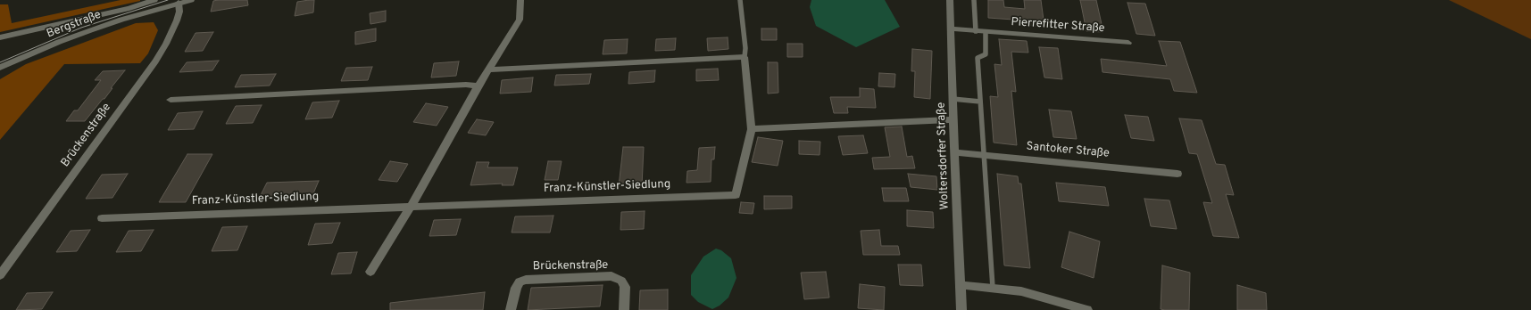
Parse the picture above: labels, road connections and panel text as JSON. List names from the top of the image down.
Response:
{
  "streets": {
    "street": [
      "Bergstraße",
      "Pierrefitter Straße",
      "Brückenstraße",
      "Santoker Straße",
      "Woltersdorfer Straße",
      "Franz-Künstler-Siedlung"
    ]
  },
  "crossings": [
    ["Bergstraße", "Brückenstraße"],
    ["Pierrefitter Straße", "Woltersdorfer Straße"],
    ["Santoker Straße", "Woltersdorfer Straße"]
  ]
}
